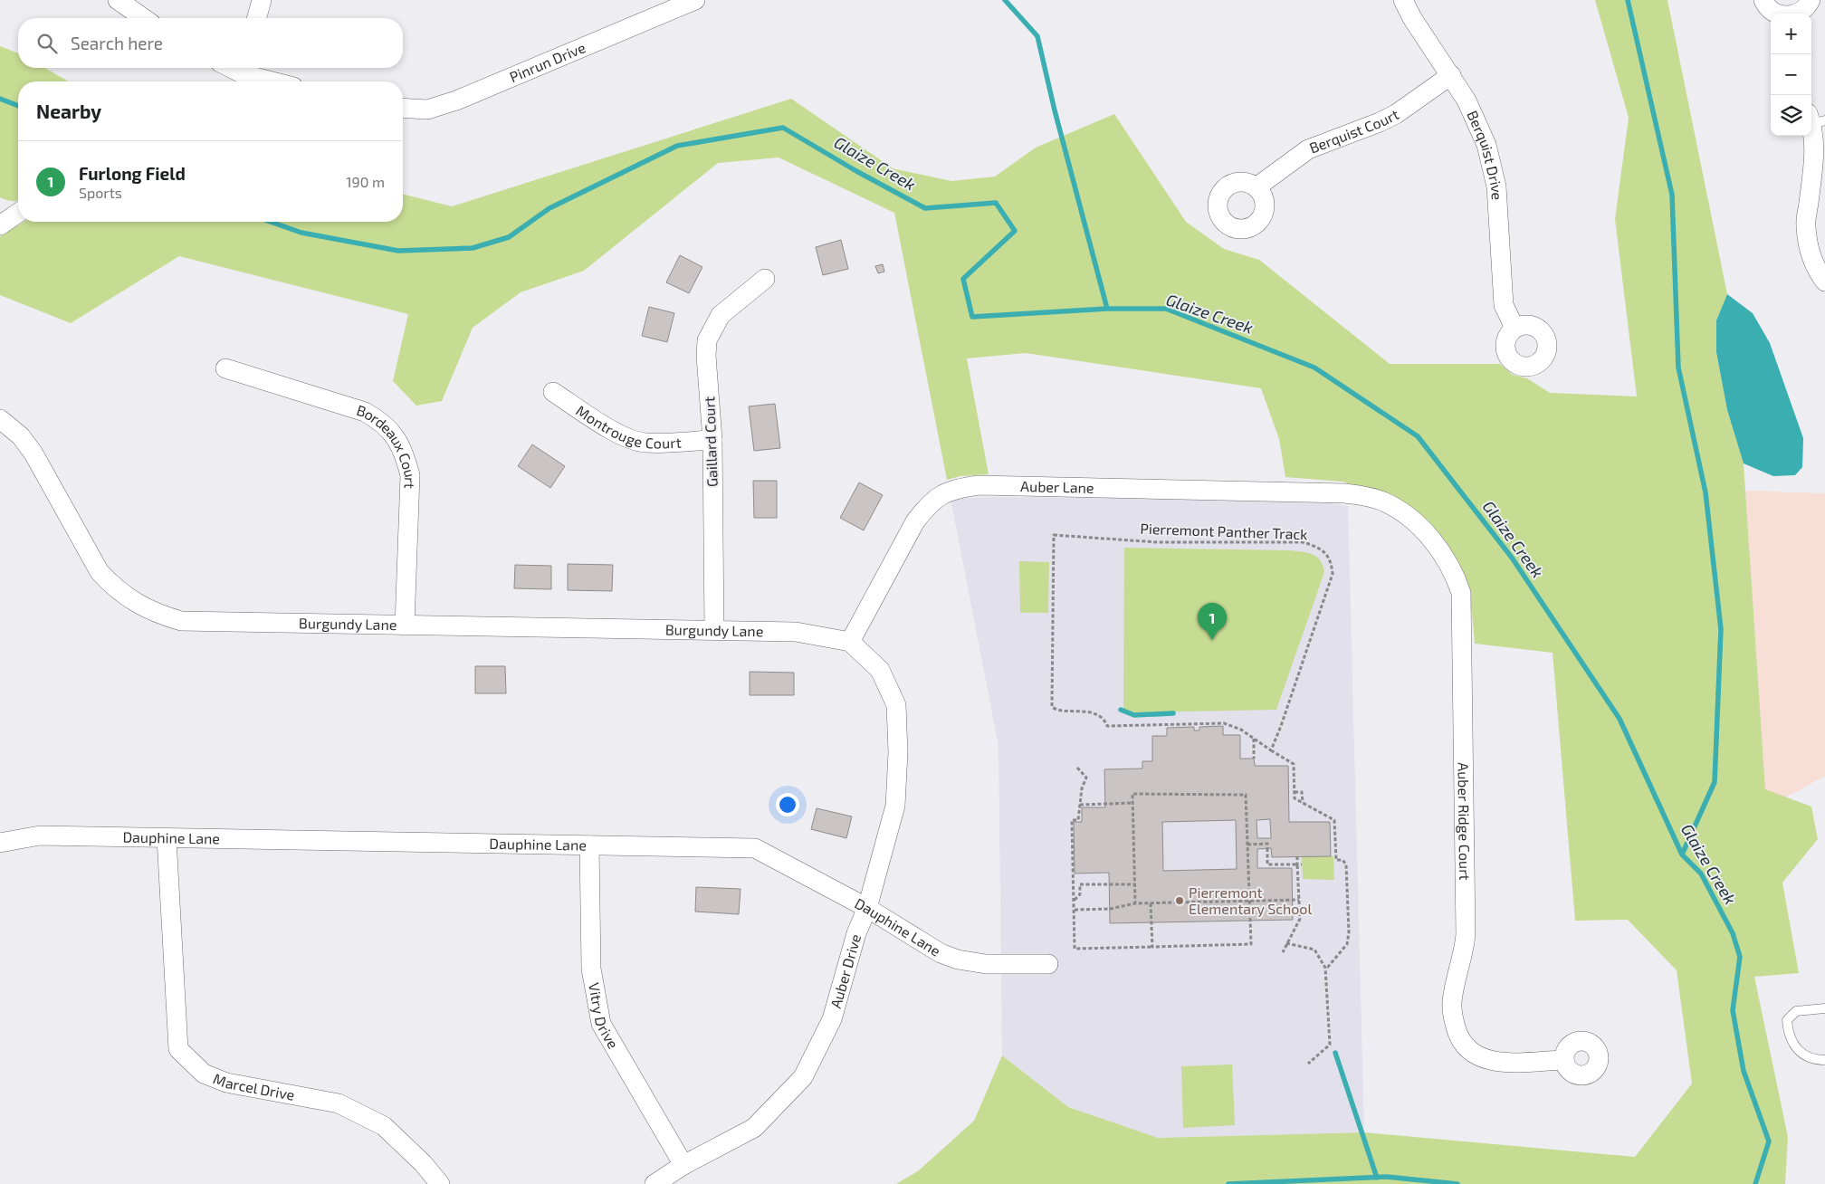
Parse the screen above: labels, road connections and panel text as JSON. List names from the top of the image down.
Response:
{
  "streets": {
    "street": [
      "Pinrun Drive",
      "Berquist Court",
      "Berquist Drive",
      "Montrouge Court",
      "Gaillard Court",
      "Bordeaux Court",
      "Auber Lane",
      "Burgundy Lane",
      "Auber Ridge Court",
      "Dauphine Lane",
      "Auber Drive",
      "Vitry Drive",
      "Marcel Drive"
    ],
    "path": ["Pierremont Panther Track"]
  },
  "crossings": [
    ["Berquist Court", "Berquist Drive"],
    ["Montrouge Court", "Gaillard Court"],
    ["Gaillard Court", "Burgundy Lane"],
    ["Bordeaux Court", "Burgundy Lane"],
    ["Auber Lane", "Burgundy Lane"],
    ["Auber Lane", "Auber Ridge Court"],
    ["Auber Lane", "Auber Drive"],
    ["Burgundy Lane", "Auber Drive"],
    ["Dauphine Lane", "Auber Drive"],
    ["Dauphine Lane", "Vitry Drive"],
    ["Dauphine Lane", "Marcel Drive"],
    ["Auber Drive", "Vitry Drive"]
  ],
  "water": ["Glaize Creek"],
  "places": ["Pierremont Elementary School"],
  "page": {
    "map_buttons": ["+", "−"],
    "search": "Search here",
    "heading": "Nearby",
    "list": [
      {
        "mark": "1",
        "name": "Furlong Field",
        "note": "Sports",
        "value": "190 m"
      }
    ],
    "pins": "1"
  }
}
